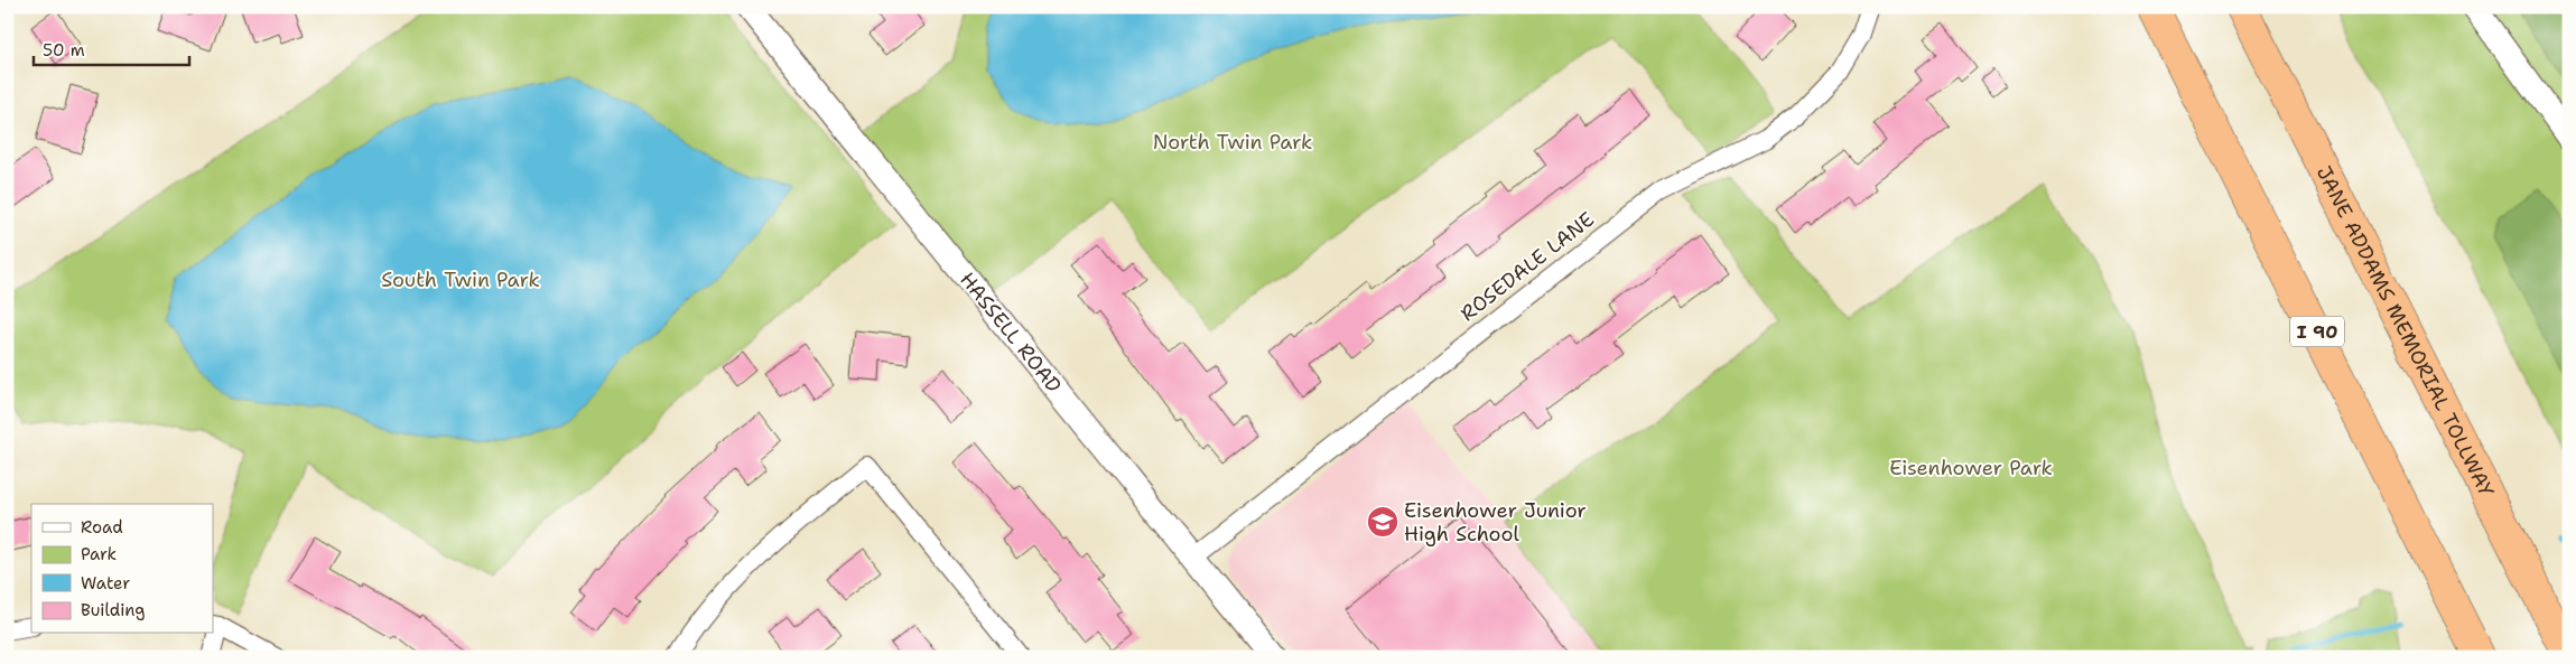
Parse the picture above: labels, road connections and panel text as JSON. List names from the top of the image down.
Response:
{
  "streets": {
    "highway": ["I 90", "JANE ADDAMS MEMORIAL TOLLWAY"],
    "street": ["ROSEDALE LANE", "HASSELL ROAD"]
  },
  "crossings": [
    ["ROSEDALE LANE", "HASSELL ROAD"]
  ],
  "parks": ["North Twin Park", "South Twin Park", "Eisenhower Park"],
  "places": {
    "school or university": ["Eisenhower Junior High School"]
  },
  "legend": [
    "Road",
    "Park",
    "Water",
    "Building"
  ],
  "scale_bar": "50 m"
}
